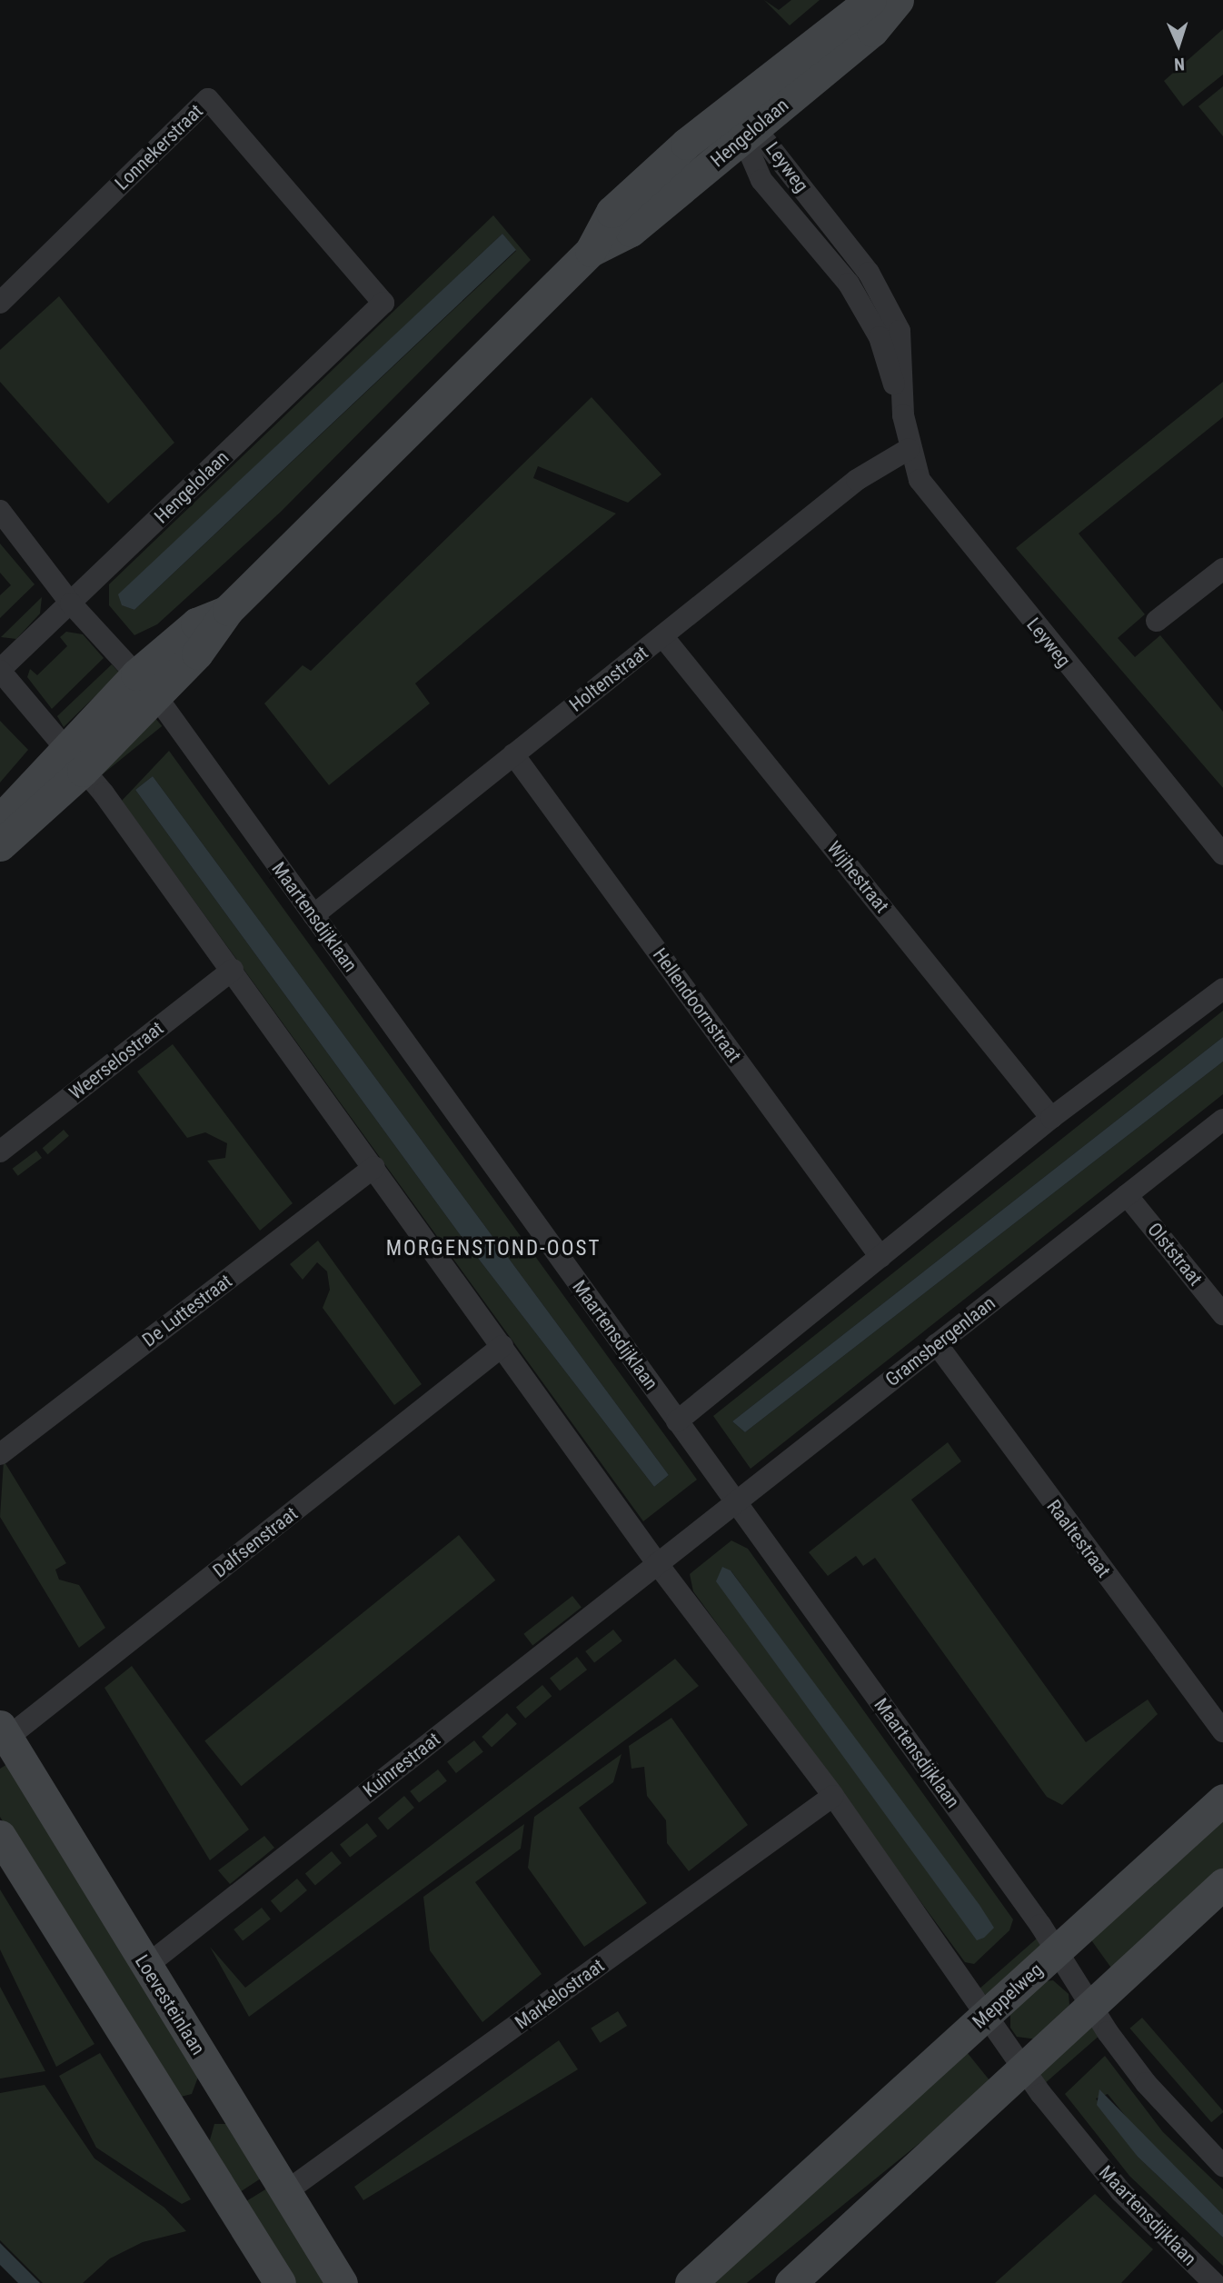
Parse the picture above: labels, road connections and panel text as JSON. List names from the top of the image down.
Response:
{
  "streets": {
    "main road": ["Hengelolaan", "Meppelweg", "Loevesteinlaan"],
    "street": [
      "Lonnekerstraat",
      "Leyweg",
      "Holtenstraat",
      "Wijhestraat",
      "Maartensdijklaan",
      "Hellendoornstraat",
      "Weerselostraat",
      "Olststraat",
      "De Luttestraat",
      "Gramsbergenlaan",
      "Raaltestraat",
      "Dalfsenstraat",
      "Kuinrestraat",
      "Markelostraat"
    ]
  },
  "crossings": [
    ["Hengelolaan", "Lonnekerstraat"],
    ["Hengelolaan", "Leyweg"],
    ["Hengelolaan", "Maartensdijklaan"],
    ["Leyweg", "Holtenstraat"],
    ["Holtenstraat", "Wijhestraat"],
    ["Holtenstraat", "Maartensdijklaan"],
    ["Holtenstraat", "Hellendoornstraat"],
    ["Maartensdijklaan", "Weerselostraat"],
    ["Maartensdijklaan", "De Luttestraat"],
    ["Maartensdijklaan", "Gramsbergenlaan"],
    ["Maartensdijklaan", "Dalfsenstraat"],
    ["Maartensdijklaan", "Kuinrestraat"],
    ["Maartensdijklaan", "Markelostraat"],
    ["Maartensdijklaan", "Meppelweg"],
    ["Olststraat", "Gramsbergenlaan"],
    ["Gramsbergenlaan", "Raaltestraat"],
    ["Gramsbergenlaan", "Kuinrestraat"],
    ["Dalfsenstraat", "Loevesteinlaan"],
    ["Kuinrestraat", "Loevesteinlaan"],
    ["Markelostraat", "Loevesteinlaan"]
  ],
  "districts": ["MORGENSTOND-OOST"],
  "north": "bottom"
}
